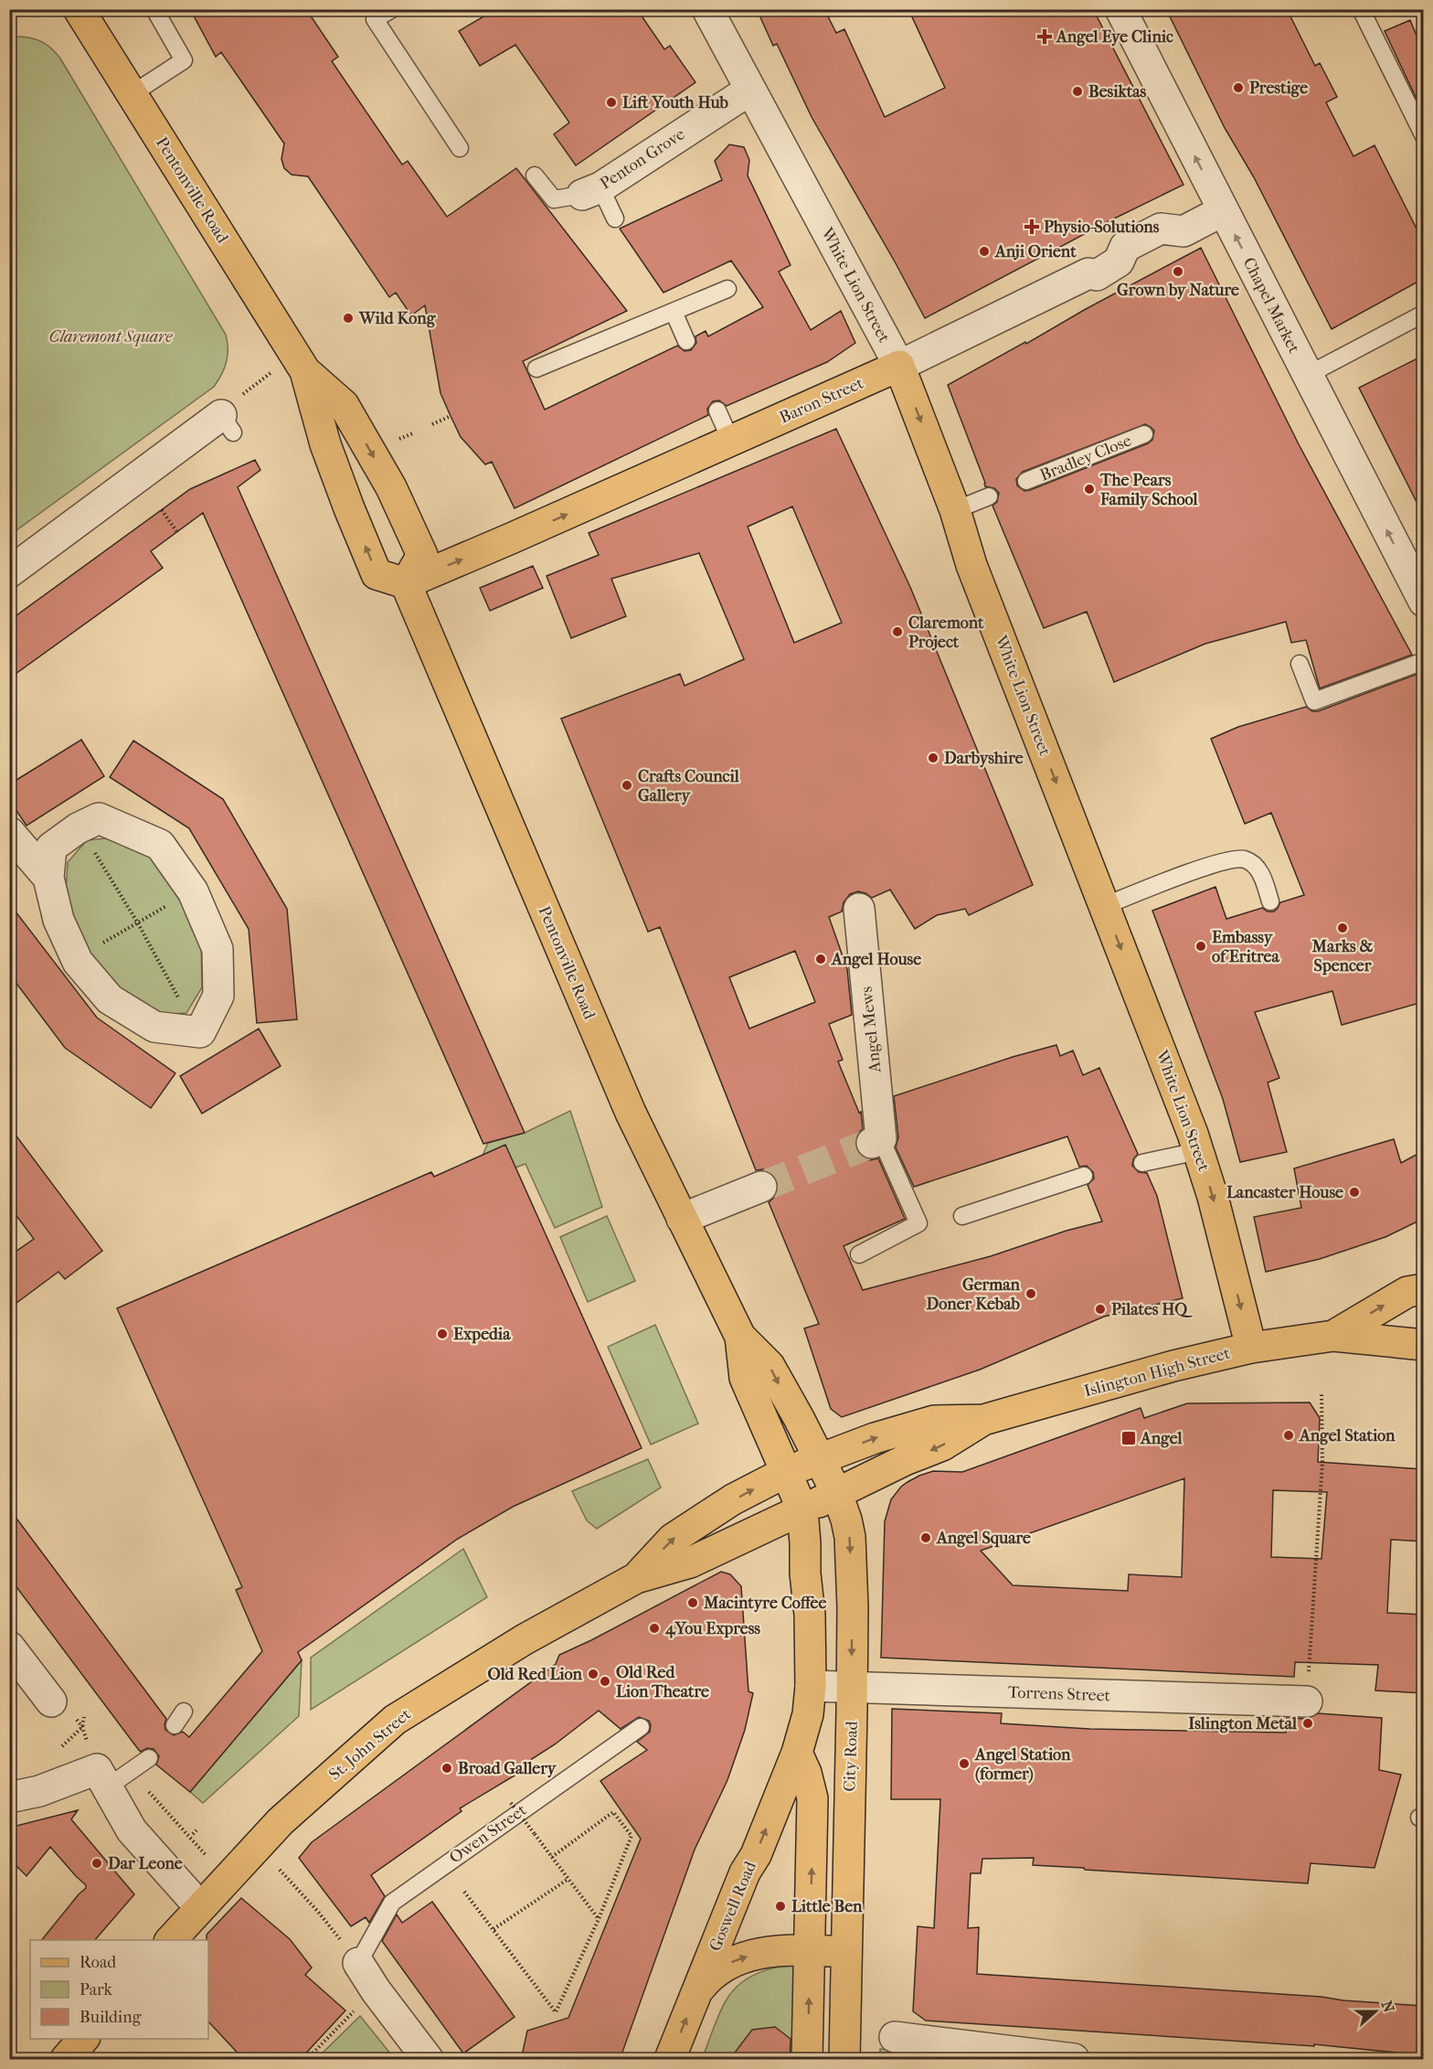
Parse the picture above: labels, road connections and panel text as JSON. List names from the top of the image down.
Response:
{
  "streets": {
    "main road": [
      "Pentonville Road",
      "White Lion Street",
      "Baron Street",
      "Islington High Street",
      "St. John Street",
      "City Road",
      "Goswell Road"
    ],
    "street": [
      "Penton Grove",
      "Chapel Market",
      "Angel Mews",
      "Torrens Street"
    ],
    "lane": ["Bradley Close", "Owen Street"]
  },
  "crossings": [
    ["Penton Grove", "White Lion Street"],
    ["Pentonville Road", "Baron Street"],
    ["Pentonville Road", "Islington High Street"],
    ["Pentonville Road", "St. John Street"],
    ["Pentonville Road", "City Road"],
    ["White Lion Street", "Baron Street"],
    ["White Lion Street", "Islington High Street"],
    ["Chapel Market", "Baron Street"],
    ["Islington High Street", "St. John Street"],
    ["Islington High Street", "City Road"],
    ["Torrens Street", "City Road"]
  ],
  "one_way": ["White Lion Street", "Chapel Market", "Baron Street"],
  "parks": ["Claremont Square"],
  "places": {
    "health": ["Angel Eye Clinic", "Physio-Solutions"],
    "other": [
      "Prestige",
      "Besiktas",
      "Lift Youth Hub",
      "Anji Orient",
      "Grown by Nature",
      "Wild Kong",
      "The Pears Family School",
      "Claremont Project",
      "Darbyshire",
      "Crafts Council Gallery",
      "Marks & Spencer",
      "Embassy of Eritrea",
      "Angel House",
      "Lancaster House",
      "German Doner Kebab",
      "Pilates HQ",
      "Expedia",
      "Angel Station",
      "Angel Square",
      "Macintyre Coffee",
      "4You Express",
      "Old Red Lion",
      "Old Red Lion Theatre",
      "Islington Metal",
      "Angel Station (former)",
      "Broad Gallery",
      "Dar Leone",
      "Little Ben"
    ],
    "transit": ["Angel"]
  },
  "legend": ["Road", "Park", "Building"],
  "north": "right"
}
